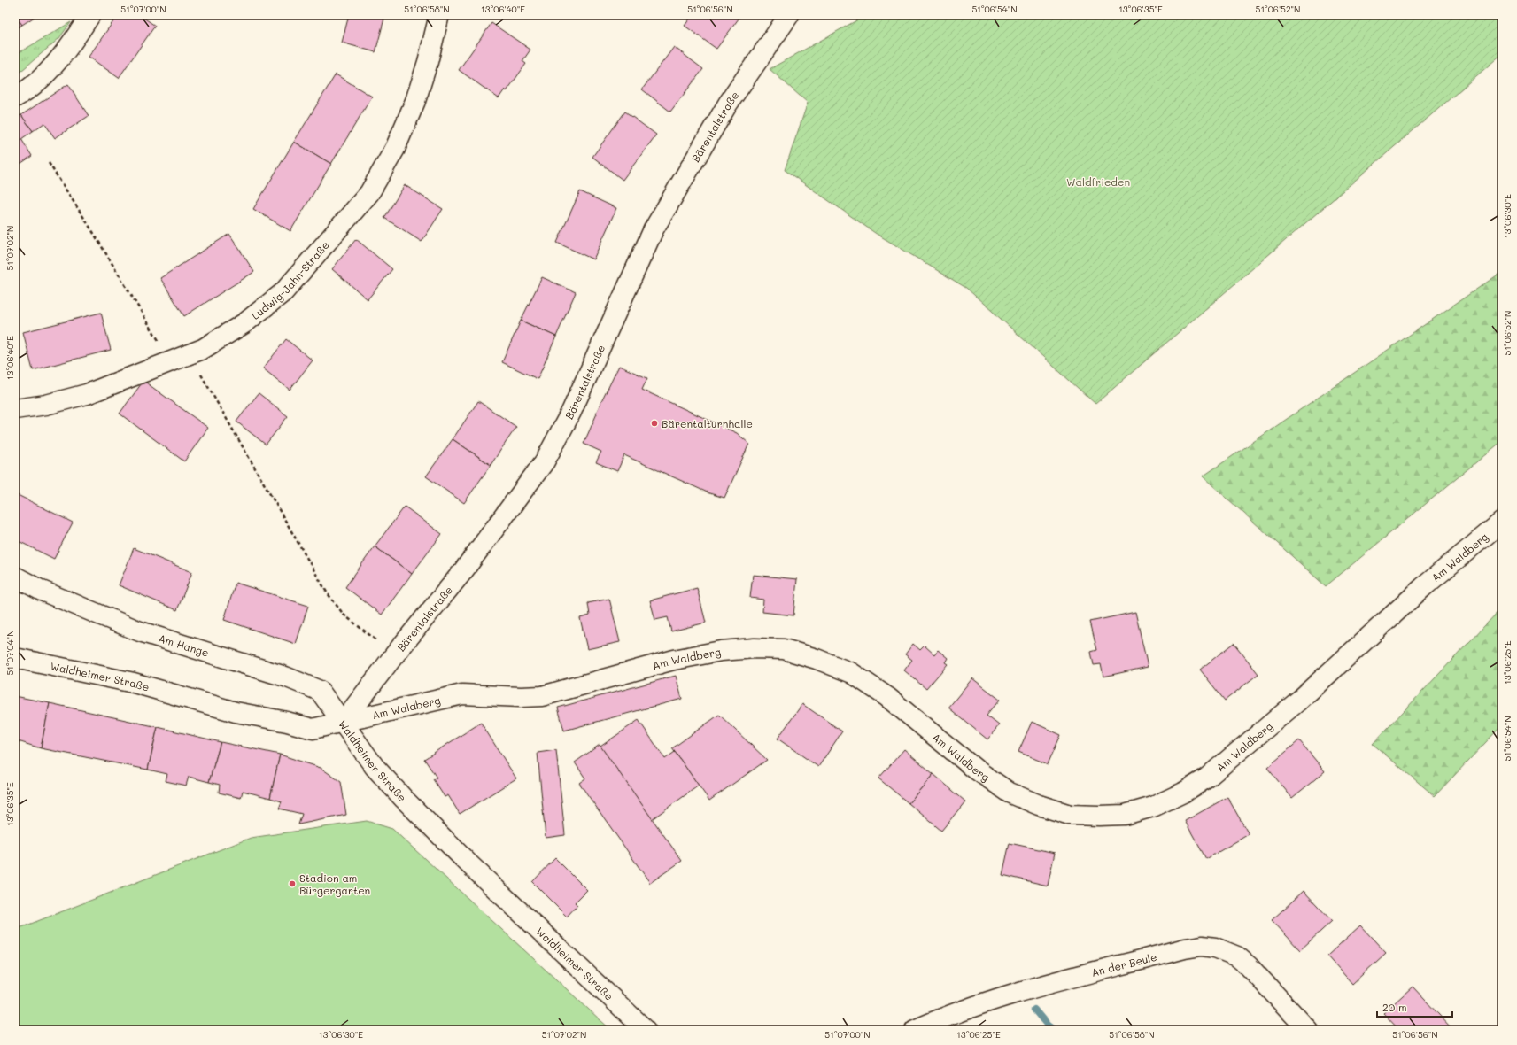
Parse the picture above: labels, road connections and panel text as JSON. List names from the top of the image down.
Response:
{
  "streets": {
    "street": [
      "Bärentalstraße",
      "Ludwig-Jahn-Straße",
      "Am Waldberg",
      "Am Hange",
      "Waldheimer Straße",
      "An der Beule"
    ]
  },
  "crossings": [
    ["Bärentalstraße", "Am Waldberg"],
    ["Bärentalstraße", "Am Hange"],
    ["Bärentalstraße", "Waldheimer Straße"],
    ["Am Waldberg", "Am Hange"],
    ["Am Waldberg", "Waldheimer Straße"],
    ["Am Hange", "Waldheimer Straße"]
  ],
  "parks": ["Waldfrieden"],
  "places": ["Bärentalturnhalle", "Stadion am Bürgergarten"],
  "scale_bar": "20 m",
  "coordinates": [
    "51°07'00\"N",
    "51°06'58\"N",
    "13°06'40\"E",
    "51°06'56\"N",
    "51°06'54\"N",
    "13°06'35\"E",
    "51°06'52\"N",
    "13°06'30\"E",
    "51°07'02\"N",
    "51°07'04\"N",
    "13°06'25\"E"
  ]
}
